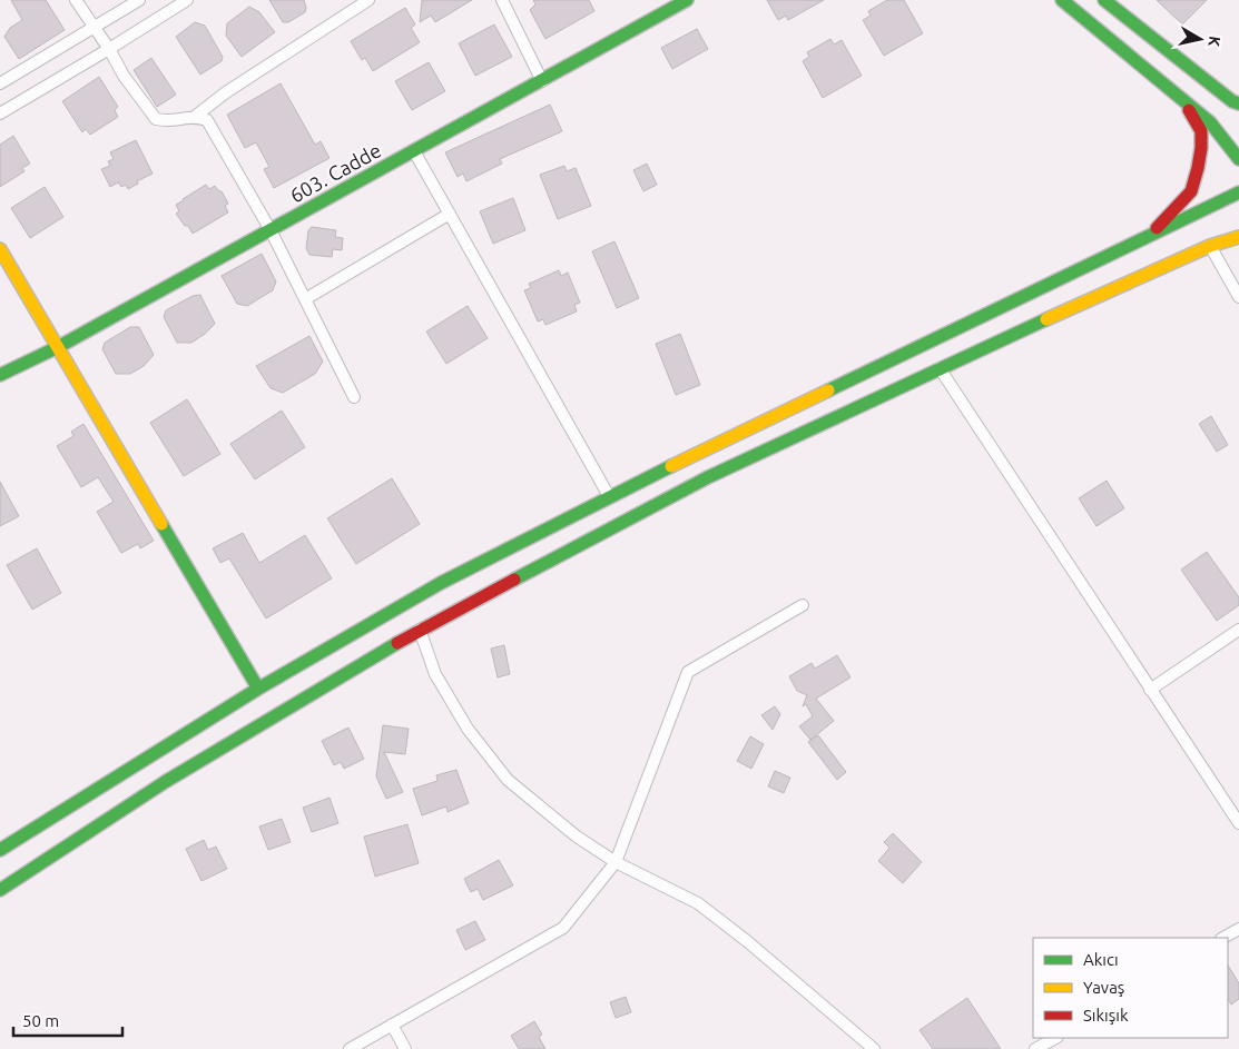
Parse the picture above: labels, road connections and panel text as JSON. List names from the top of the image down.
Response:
{
  "streets": {
    "main road": ["603. Cadde"]
  },
  "legend": ["Akıcı", "Yavaş", "Sıkışık"],
  "scale_bar": "50 m",
  "north": "right"
}
